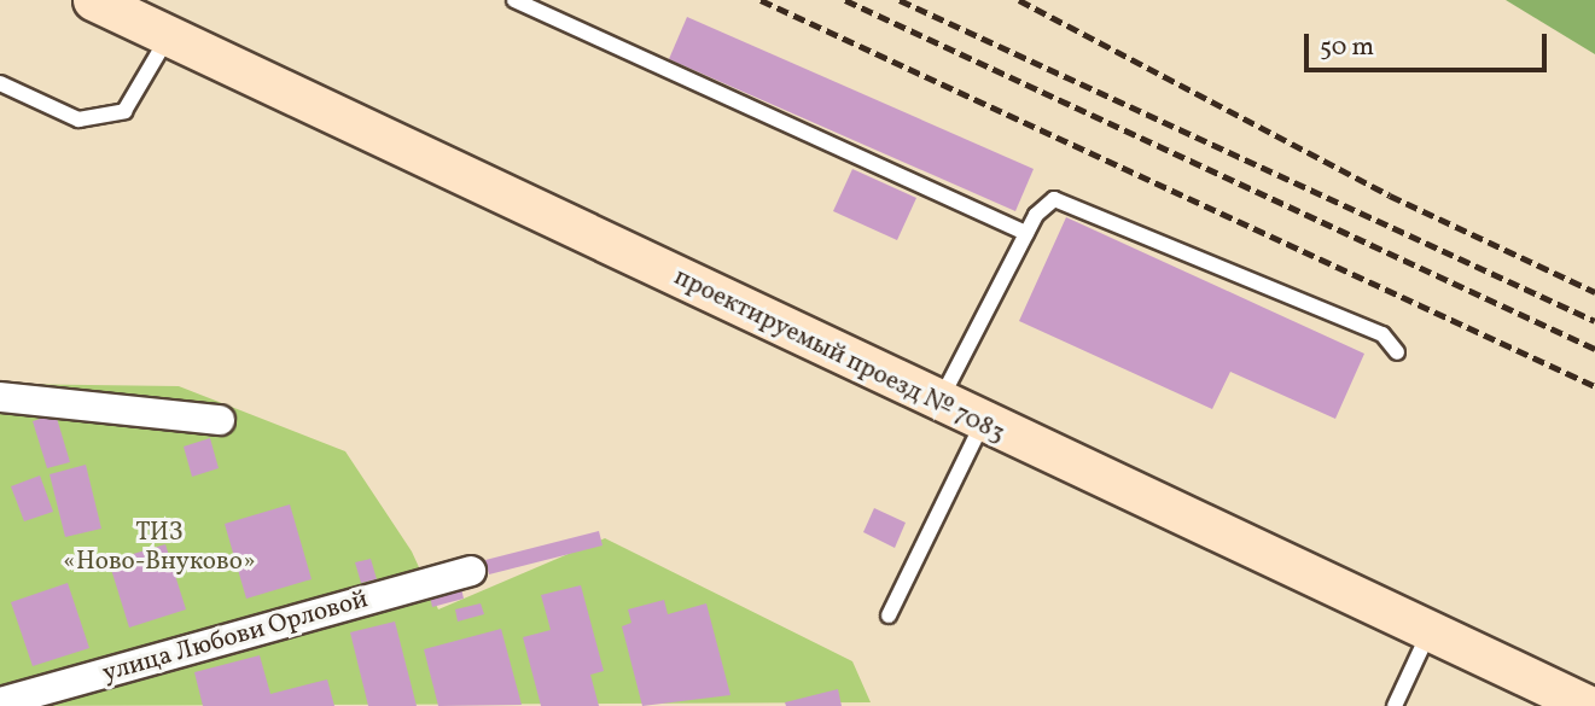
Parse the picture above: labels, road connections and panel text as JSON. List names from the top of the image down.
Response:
{
  "streets": {
    "main road": ["проектируемый проезд № 7083"],
    "street": ["улица Любови Орловой"]
  },
  "parks": ["ТИЗ «Ново-Внуково»"],
  "scale_bar": "50 m"
}
